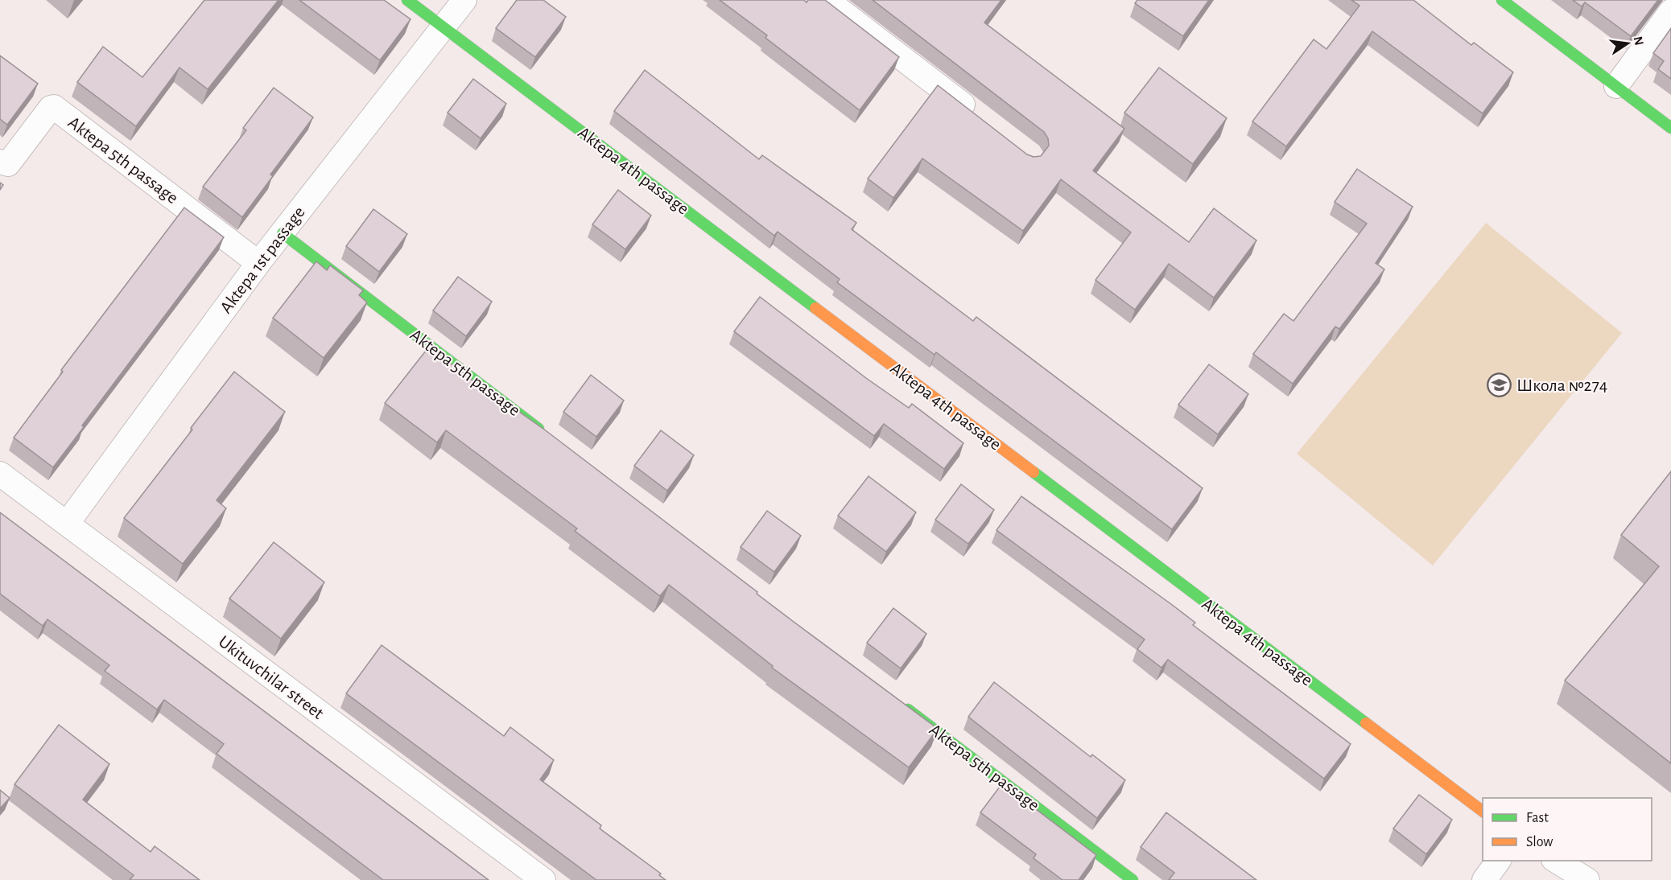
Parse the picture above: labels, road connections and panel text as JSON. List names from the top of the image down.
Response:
{
  "streets": {
    "street": [
      "Aktepa 5th passage",
      "Aktepa 4th passage",
      "Aktepa 1st passage",
      "Ukituvchilar street"
    ]
  },
  "crossings": [
    ["Aktepa 5th passage", "Aktepa 1st passage"],
    ["Aktepa 4th passage", "Aktepa 1st passage"],
    ["Aktepa 1st passage", "Ukituvchilar street"]
  ],
  "places": {
    "school or university": ["Школа №274"]
  },
  "legend": ["Fast", "Slow"],
  "north": "right"
}
